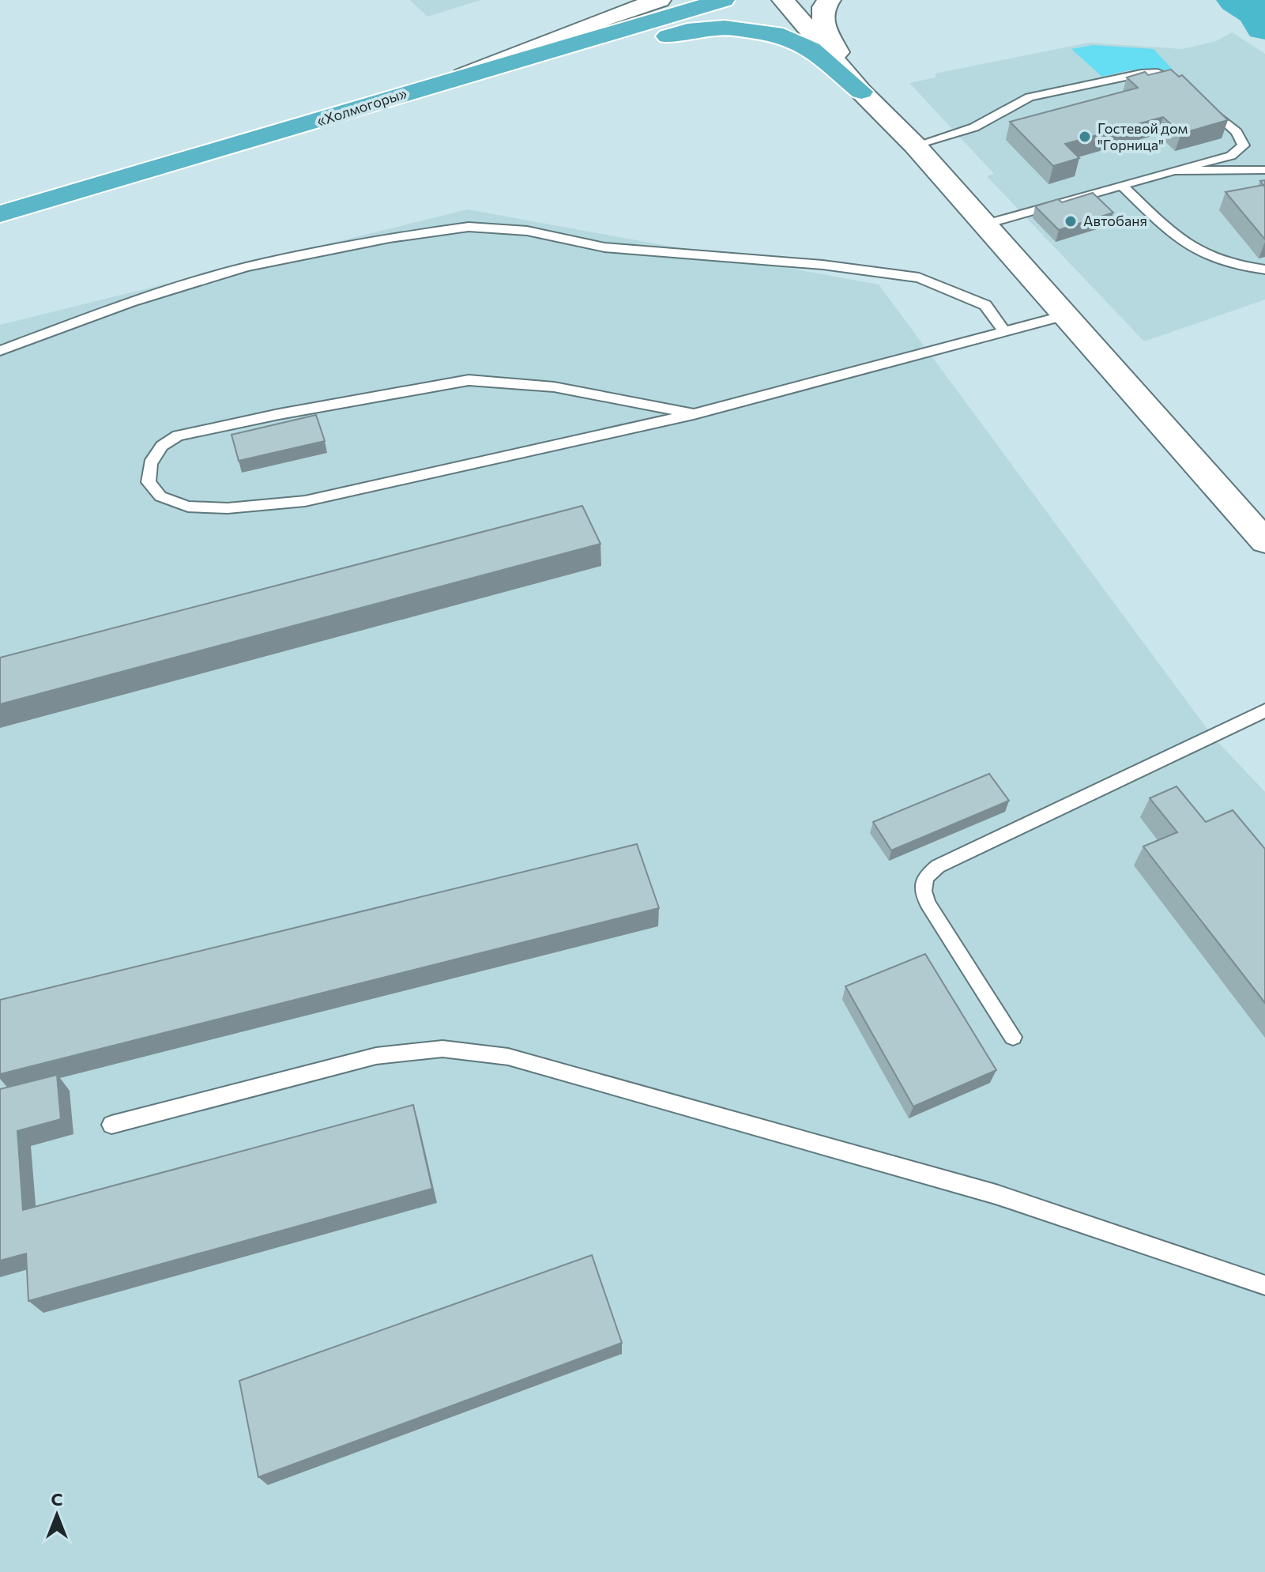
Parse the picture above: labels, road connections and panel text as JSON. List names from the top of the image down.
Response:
{
  "streets": {
    "highway": ["«Холмогоры»"]
  },
  "places": ["Гостевой дом \"Горница\"", "Автобаня"],
  "north": "top"
}
